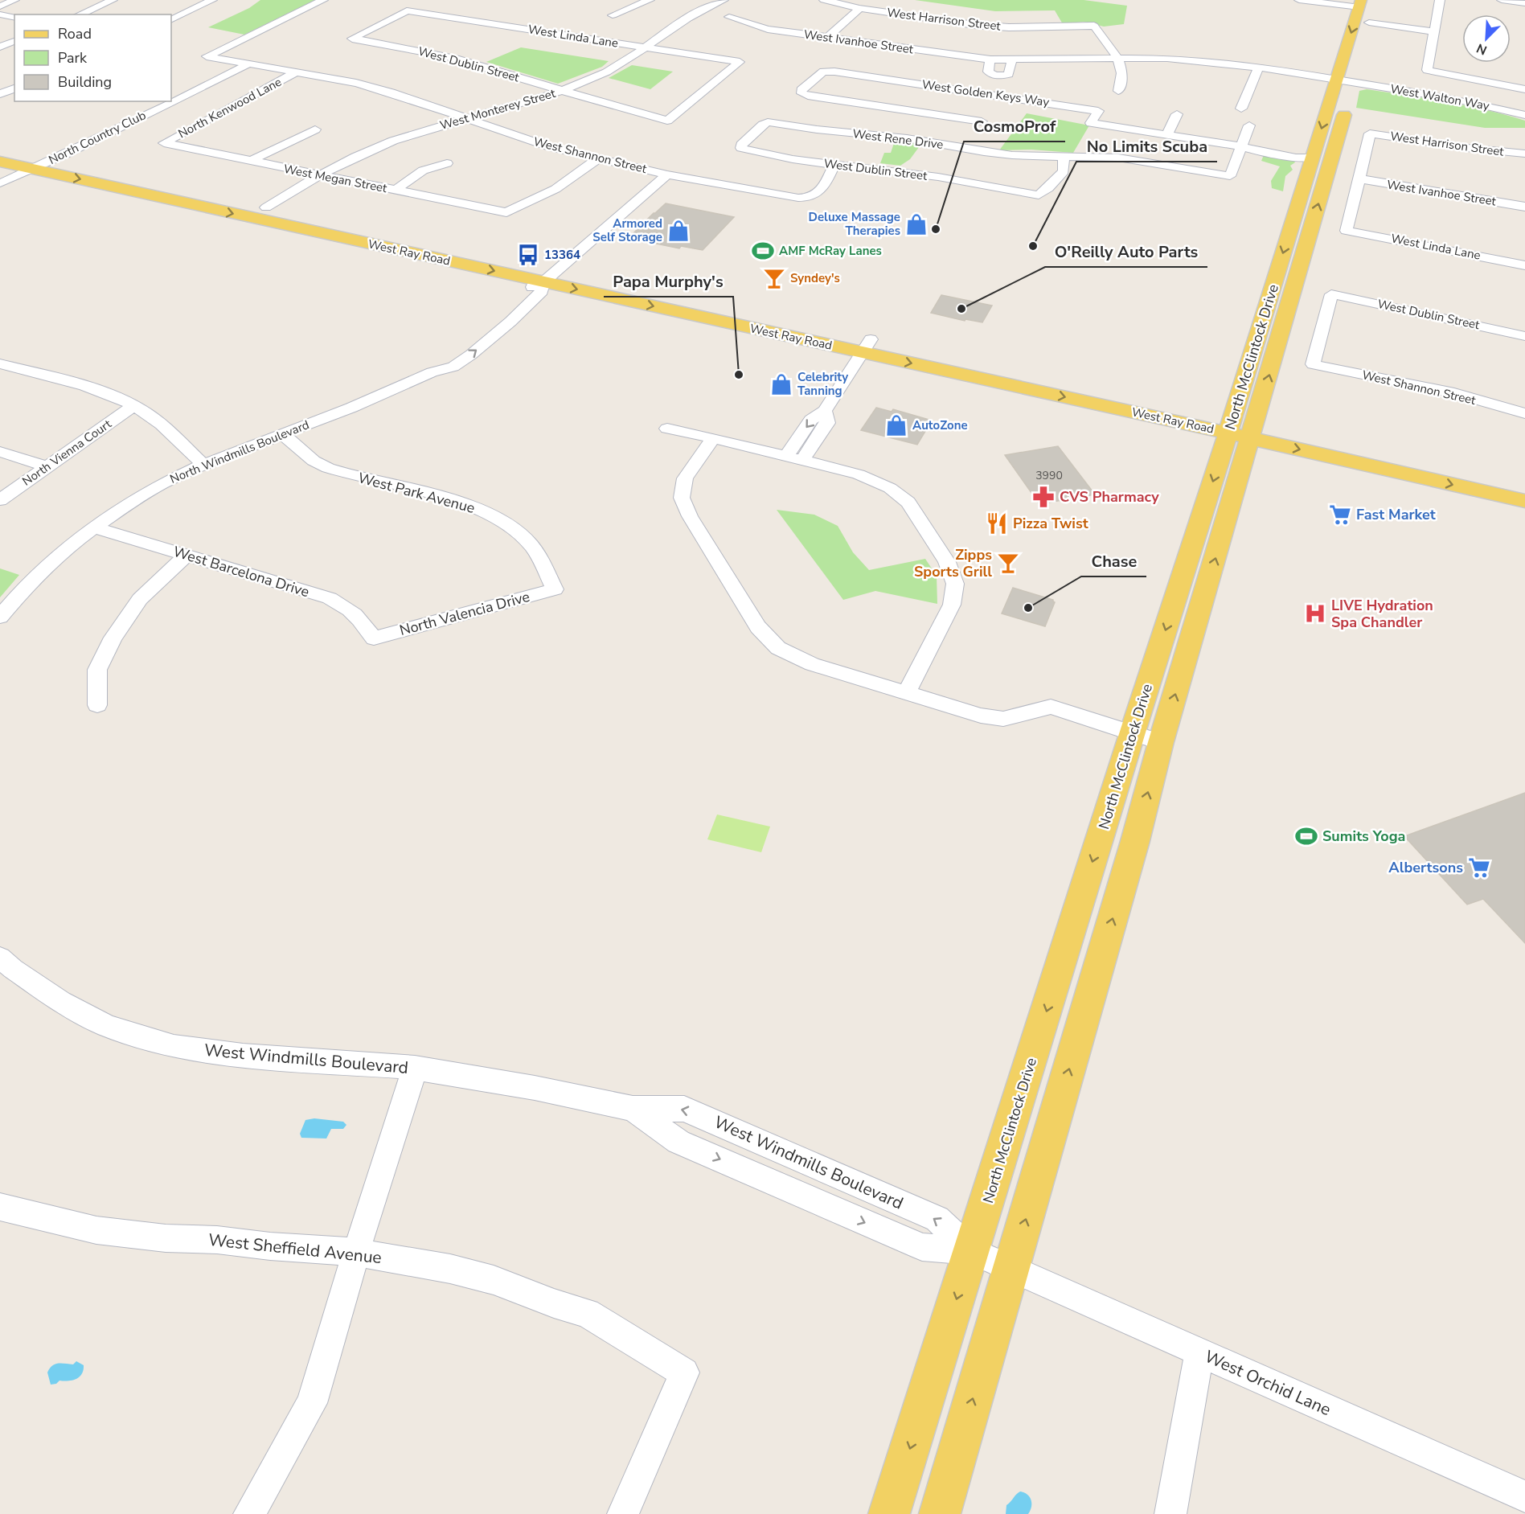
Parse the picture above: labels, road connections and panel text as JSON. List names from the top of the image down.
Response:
{
  "streets": {
    "main road": ["West Ray Road", "North McClintock Drive"],
    "street": [
      "West Harrison Street",
      "West Linda Lane",
      "West Ivanhoe Street",
      "West Dublin Street",
      "West Golden Keys Way",
      "West Walton Way",
      "North Kenwood Lane",
      "West Monterey Street",
      "North Country Club",
      "West Rene Drive",
      "West Shannon Street",
      "West Megan Street",
      "North Windmills Boulevard",
      "North Vienna Court",
      "West Park Avenue",
      "West Barcelona Drive",
      "North Valencia Drive",
      "West Windmills Boulevard",
      "West Sheffield Avenue",
      "West Orchid Lane"
    ]
  },
  "crossings": [
    ["West Harrison Street", "West Linda Lane"],
    ["West Harrison Street", "West Ivanhoe Street"],
    ["West Linda Lane", "West Ivanhoe Street"],
    ["West Linda Lane", "West Dublin Street"],
    ["West Linda Lane", "West Monterey Street"],
    ["West Ivanhoe Street", "West Walton Way"],
    ["West Ivanhoe Street", "North McClintock Drive"],
    ["West Dublin Street", "West Monterey Street"],
    ["West Dublin Street", "West Rene Drive"],
    ["West Dublin Street", "West Shannon Street"],
    ["West Golden Keys Way", "West Rene Drive"],
    ["West Golden Keys Way", "North McClintock Drive"],
    ["West Walton Way", "North McClintock Drive"],
    ["North Kenwood Lane", "West Shannon Street"],
    ["North Kenwood Lane", "West Megan Street"],
    ["West Monterey Street", "West Shannon Street"],
    ["West Monterey Street", "West Megan Street"],
    ["West Monterey Street", "West Ray Road"],
    ["North Country Club", "West Shannon Street"],
    ["North Country Club", "West Ray Road"],
    ["West Shannon Street", "West Megan Street"],
    ["West Shannon Street", "North Windmills Boulevard"],
    ["West Ray Road", "North McClintock Drive"],
    ["West Ray Road", "North Windmills Boulevard"],
    ["North McClintock Drive", "West Windmills Boulevard"],
    ["North McClintock Drive", "West Orchid Lane"],
    ["North Windmills Boulevard", "West Park Avenue"],
    ["North Windmills Boulevard", "West Barcelona Drive"],
    ["West Park Avenue", "North Valencia Drive"],
    ["West Barcelona Drive", "North Valencia Drive"],
    ["West Windmills Boulevard", "West Orchid Lane"]
  ],
  "places": {
    "shop": [
      "Deluxe Massage Therapies",
      "Armored Self Storage",
      "Celebrity Tanning",
      "AutoZone"
    ],
    "other": [
      "CosmoProf",
      "No Limits Scuba",
      "O'Reilly Auto Parts",
      "Papa Murphy's",
      "Chase"
    ],
    "sports": ["AMF McRay Lanes", "Sumits Yoga"],
    "bus stop": ["13364"],
    "bar": ["Syndey's", "Zipps Sports Grill"],
    "pharmacy": ["CVS Pharmacy"],
    "supermarket": ["Fast Market", "Albertsons"],
    "restaurant": ["Pizza Twist"],
    "hospital": ["LIVE Hydration Spa Chandler"]
  },
  "house_numbers": ["3990"],
  "legend": ["Road", "Park", "Building"],
  "north": "bottom left"
}
